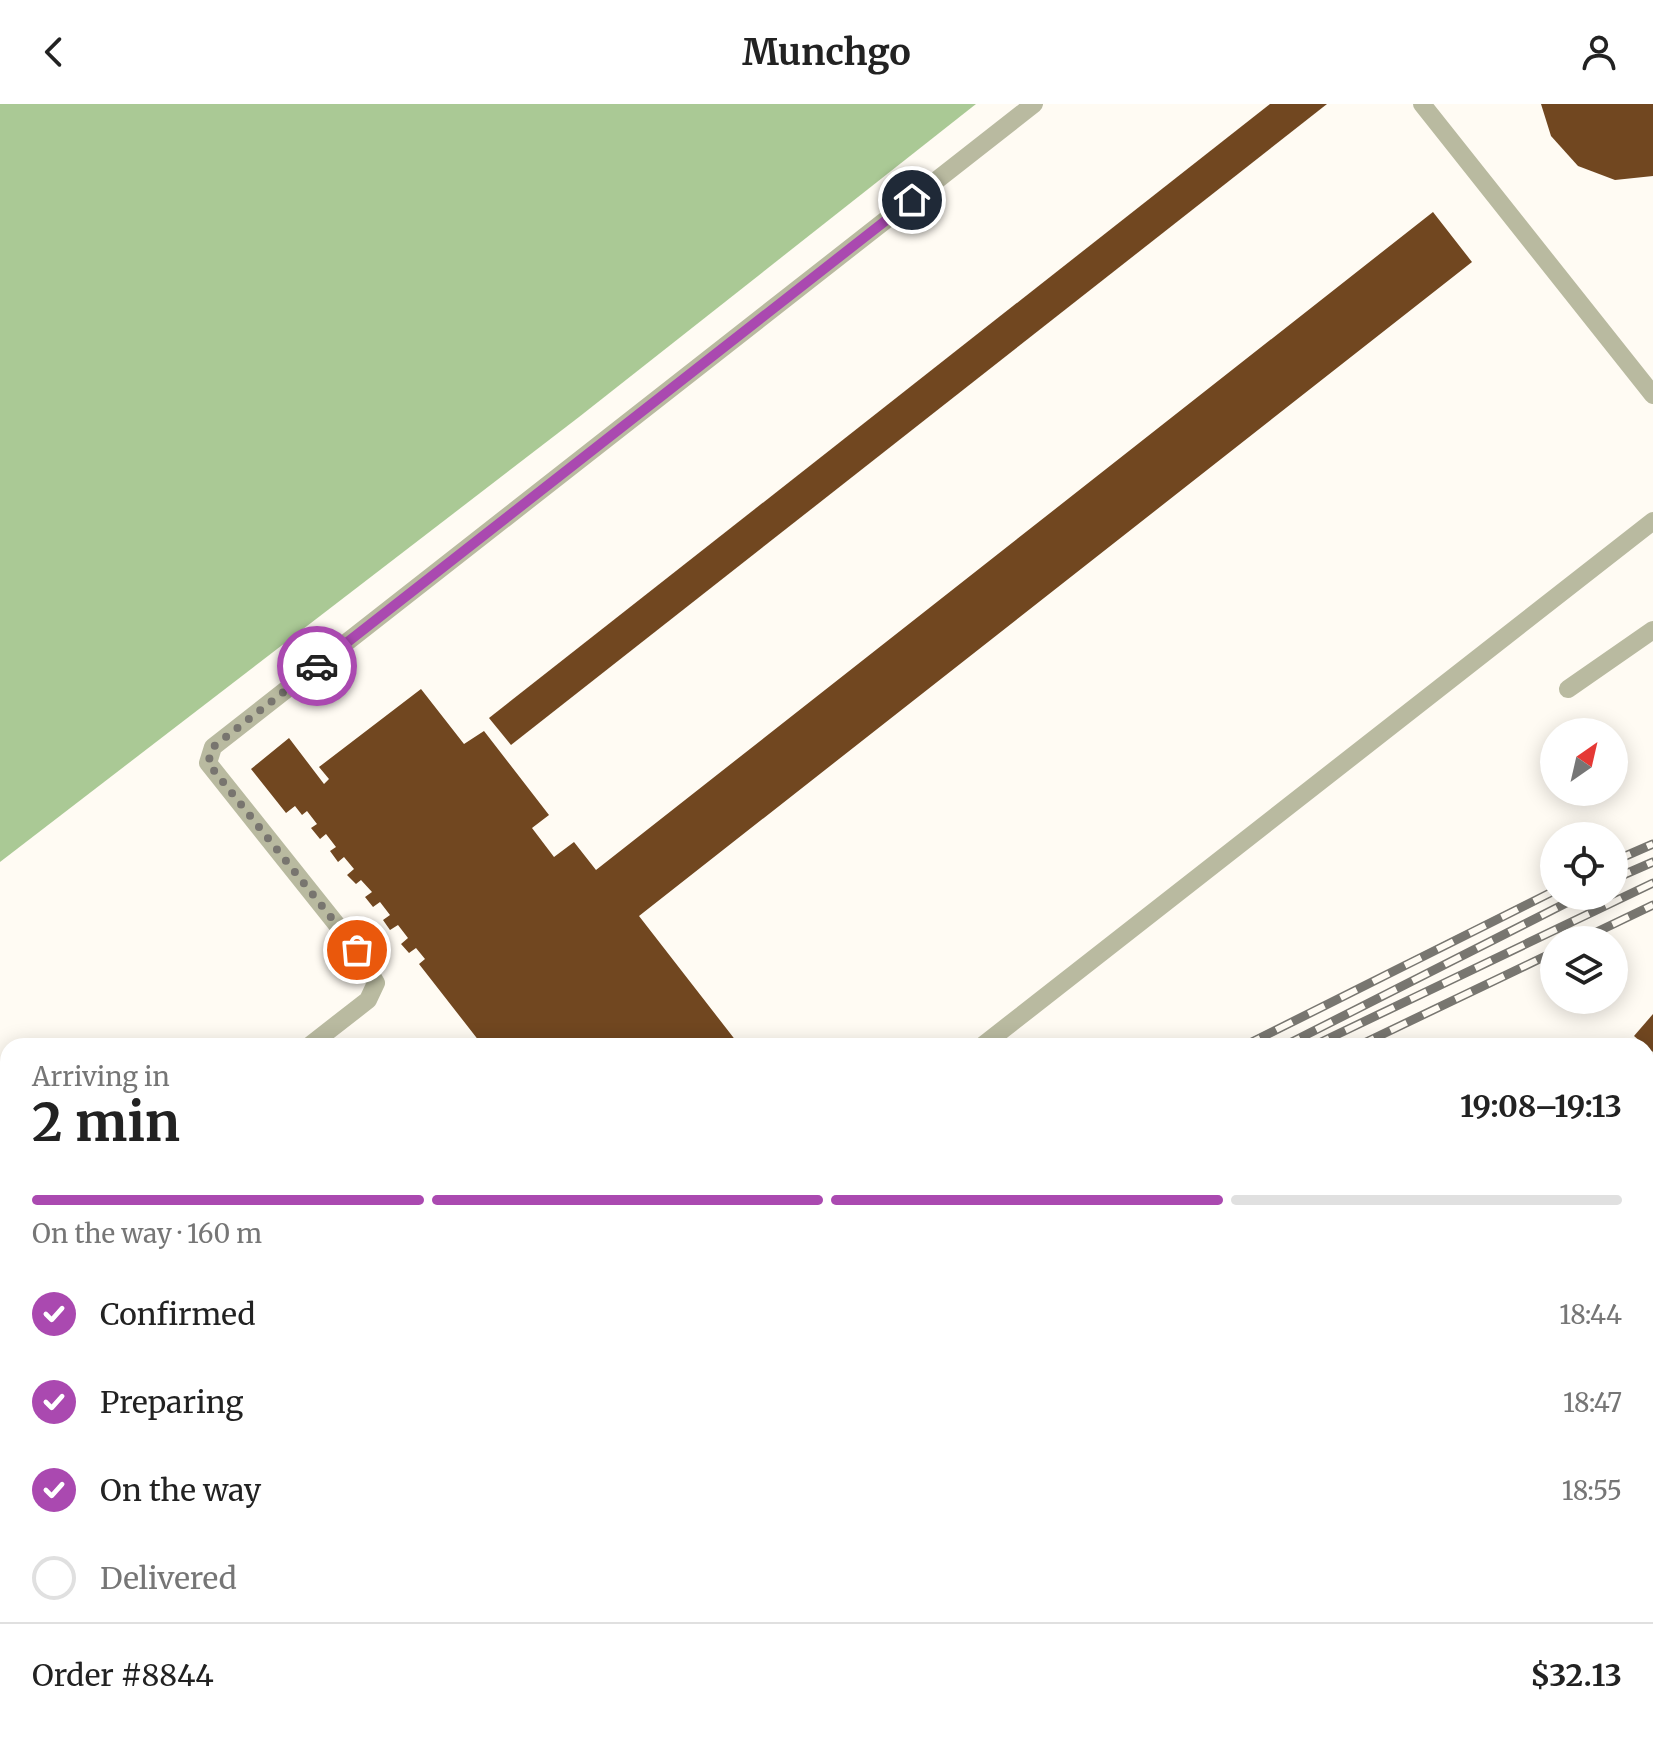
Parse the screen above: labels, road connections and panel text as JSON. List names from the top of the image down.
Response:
{
  "north": "top right",
  "page": {
    "header": "Munchgo",
    "heading": ["2 min", "Arriving in", "19:08–19:13"],
    "panel": ["Order #8844", "$32.13"],
    "bar": "On the way · 160 m",
    "list": [
      ["Confirmed", "18:44"],
      ["Preparing", "18:47"],
      ["On the way", "18:55"],
      "Delivered"
    ]
  }
}
